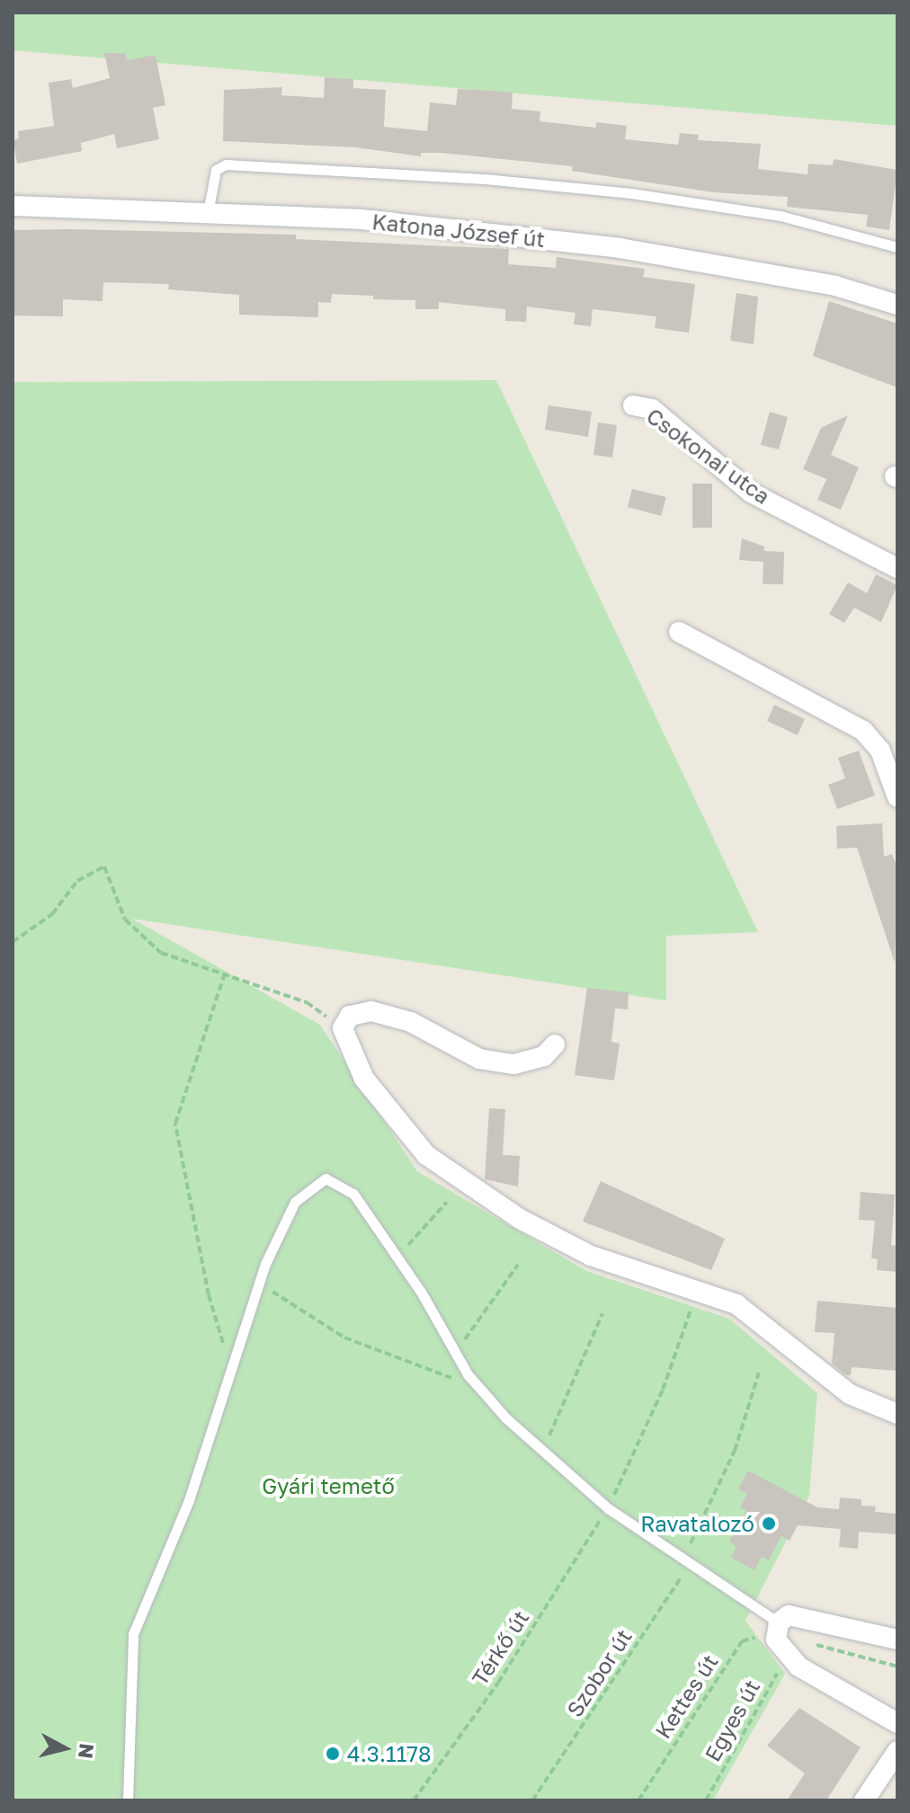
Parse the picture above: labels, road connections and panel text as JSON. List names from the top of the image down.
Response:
{
  "streets": {
    "street": ["Katona József út", "Csokonai utca"],
    "path": [
      "Térkő út",
      "Szobor út",
      "Kettes út",
      "Egyes út"
    ]
  },
  "parks": ["Gyári temető"],
  "places": ["Ravatalozó", "4.3.1178"],
  "north": "right"
}
